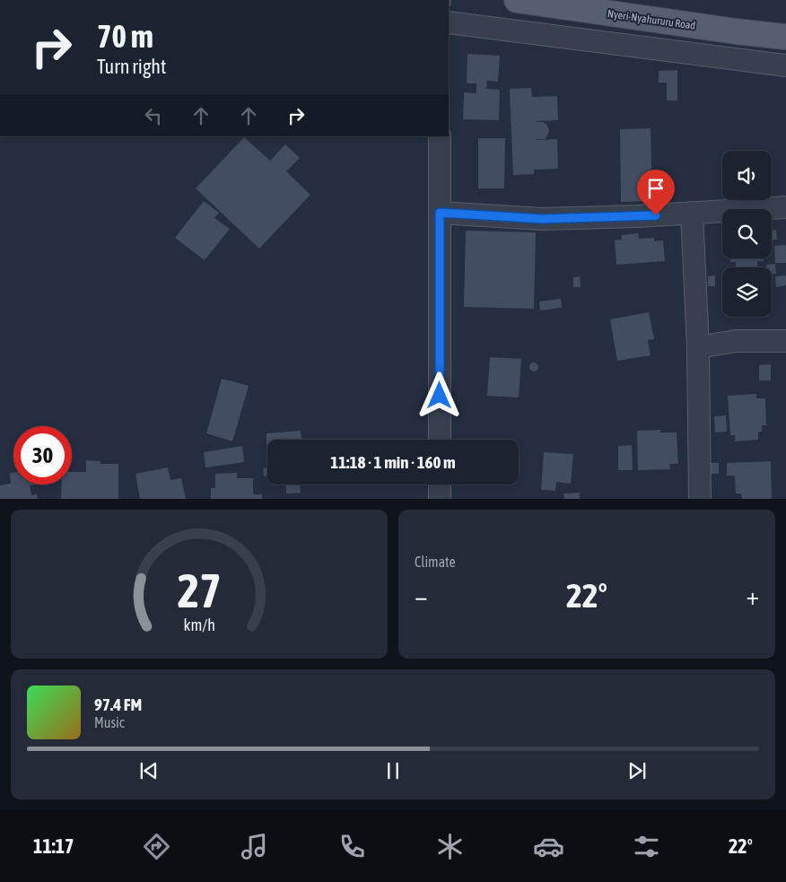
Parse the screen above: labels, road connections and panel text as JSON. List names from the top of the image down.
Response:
{
  "streets": {
    "main road": ["Nyeri-Nyahururu Road"]
  },
  "page": {
    "turn": ["70 m", "Turn right"],
    "limit": "30",
    "trip": "11:18 · 1 min · 160 m",
    "tile": "Climate",
    "heat": ["−", "22°", "+"],
    "song": ["97.4 FM", "Music"],
    "tabs": ["11:17", "22°"],
    "gauge": ["27", "km/h"]
  }
}
